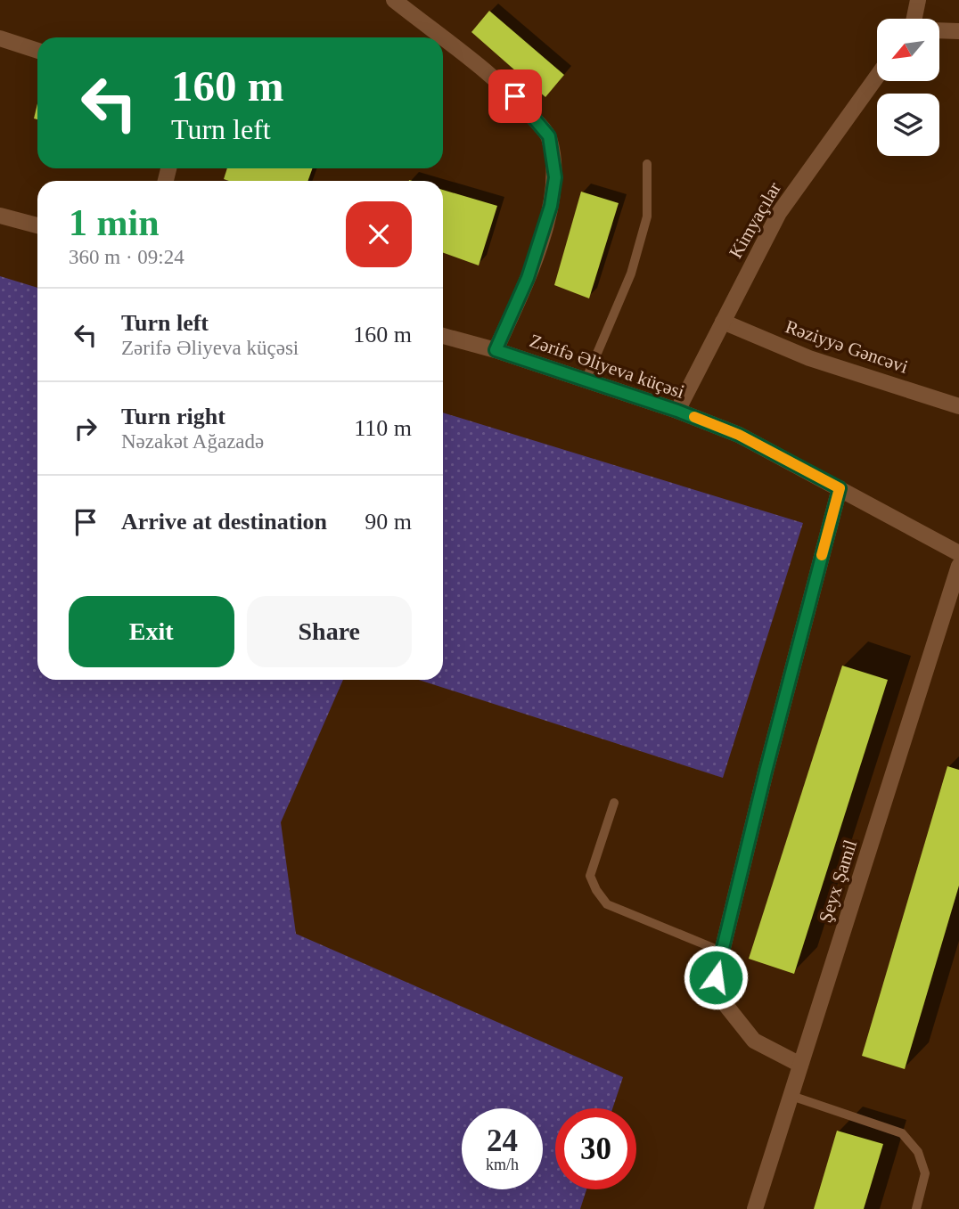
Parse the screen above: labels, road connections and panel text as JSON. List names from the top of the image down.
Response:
{
  "streets": {
    "street": [
      "Kimyaçılar",
      "Rəziyyə Gəncəvi",
      "Zərifə Əliyeva küçəsi",
      "Şeyx Şamil"
    ]
  },
  "crossings": [
    ["Kimyaçılar", "Rəziyyə Gəncəvi"],
    ["Kimyaçılar", "Zərifə Əliyeva küçəsi"]
  ],
  "north": "bottom left",
  "page": {
    "turn": ["160 m", "Turn left"],
    "heading": ["1 min", "360 m · 09:24"],
    "list": [
      {
        "name": "Turn left",
        "note": "Zərifə Əliyeva küçəsi",
        "value": "160 m"
      },
      {
        "name": "Turn right",
        "note": "Nəzakət Ağazadə",
        "value": "110 m"
      },
      {
        "name": "Arrive at destination",
        "value": "90 m"
      }
    ],
    "buttons": ["Exit", "Share"],
    "speed": "24 km/h",
    "limit": "30"
  }
}
